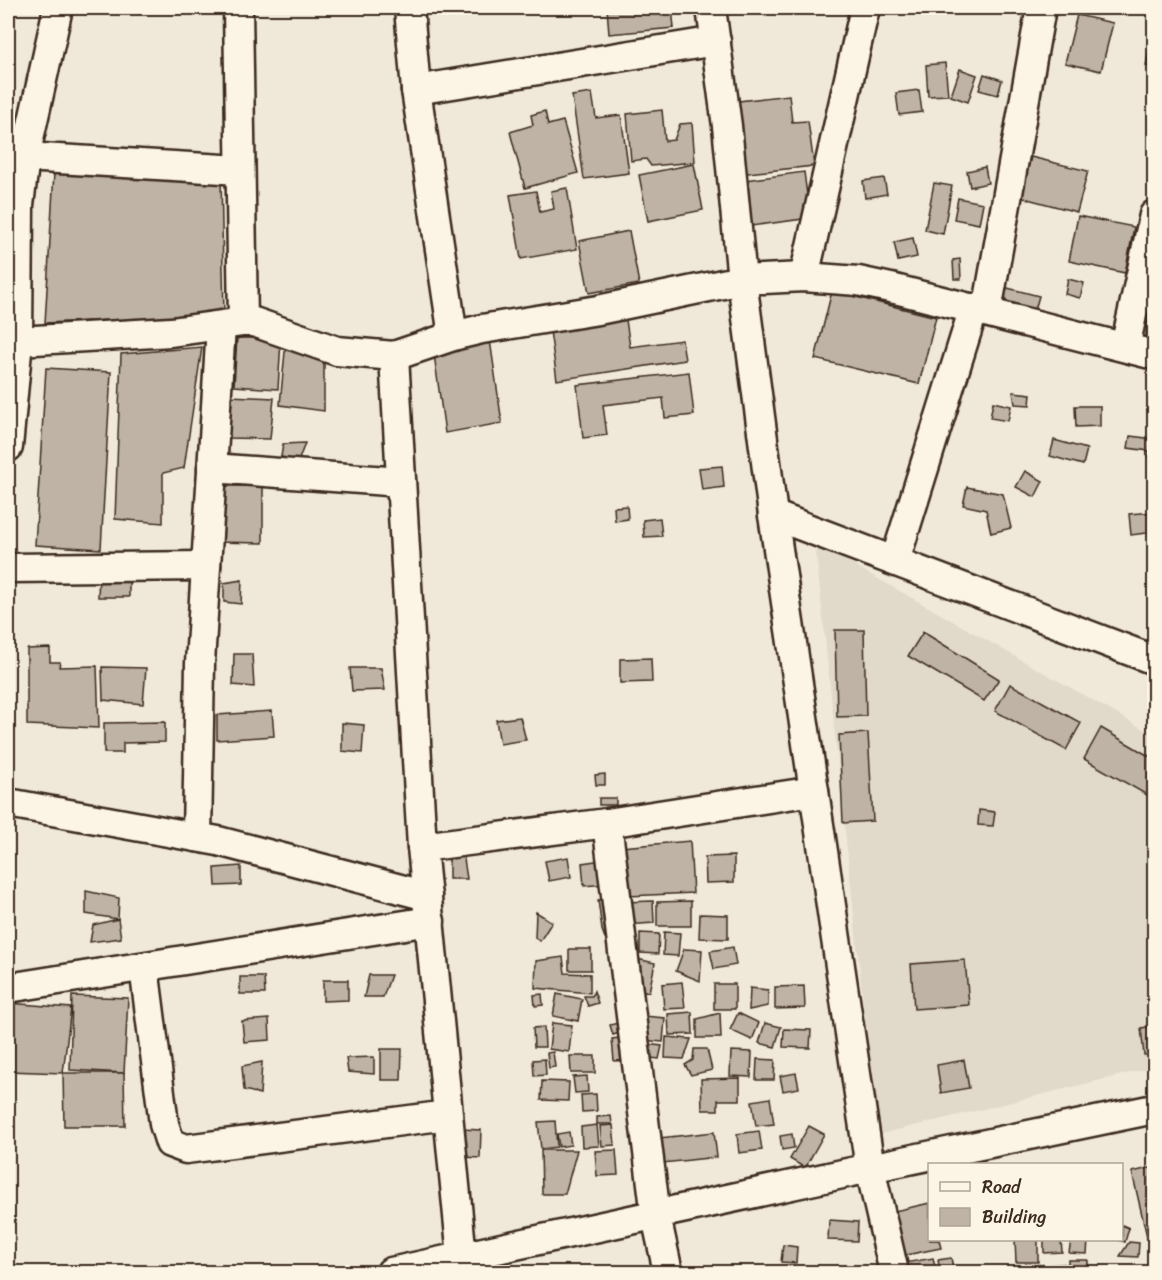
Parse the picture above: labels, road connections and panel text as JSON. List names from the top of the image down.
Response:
{
  "legend": ["Road", "Building"]
}
